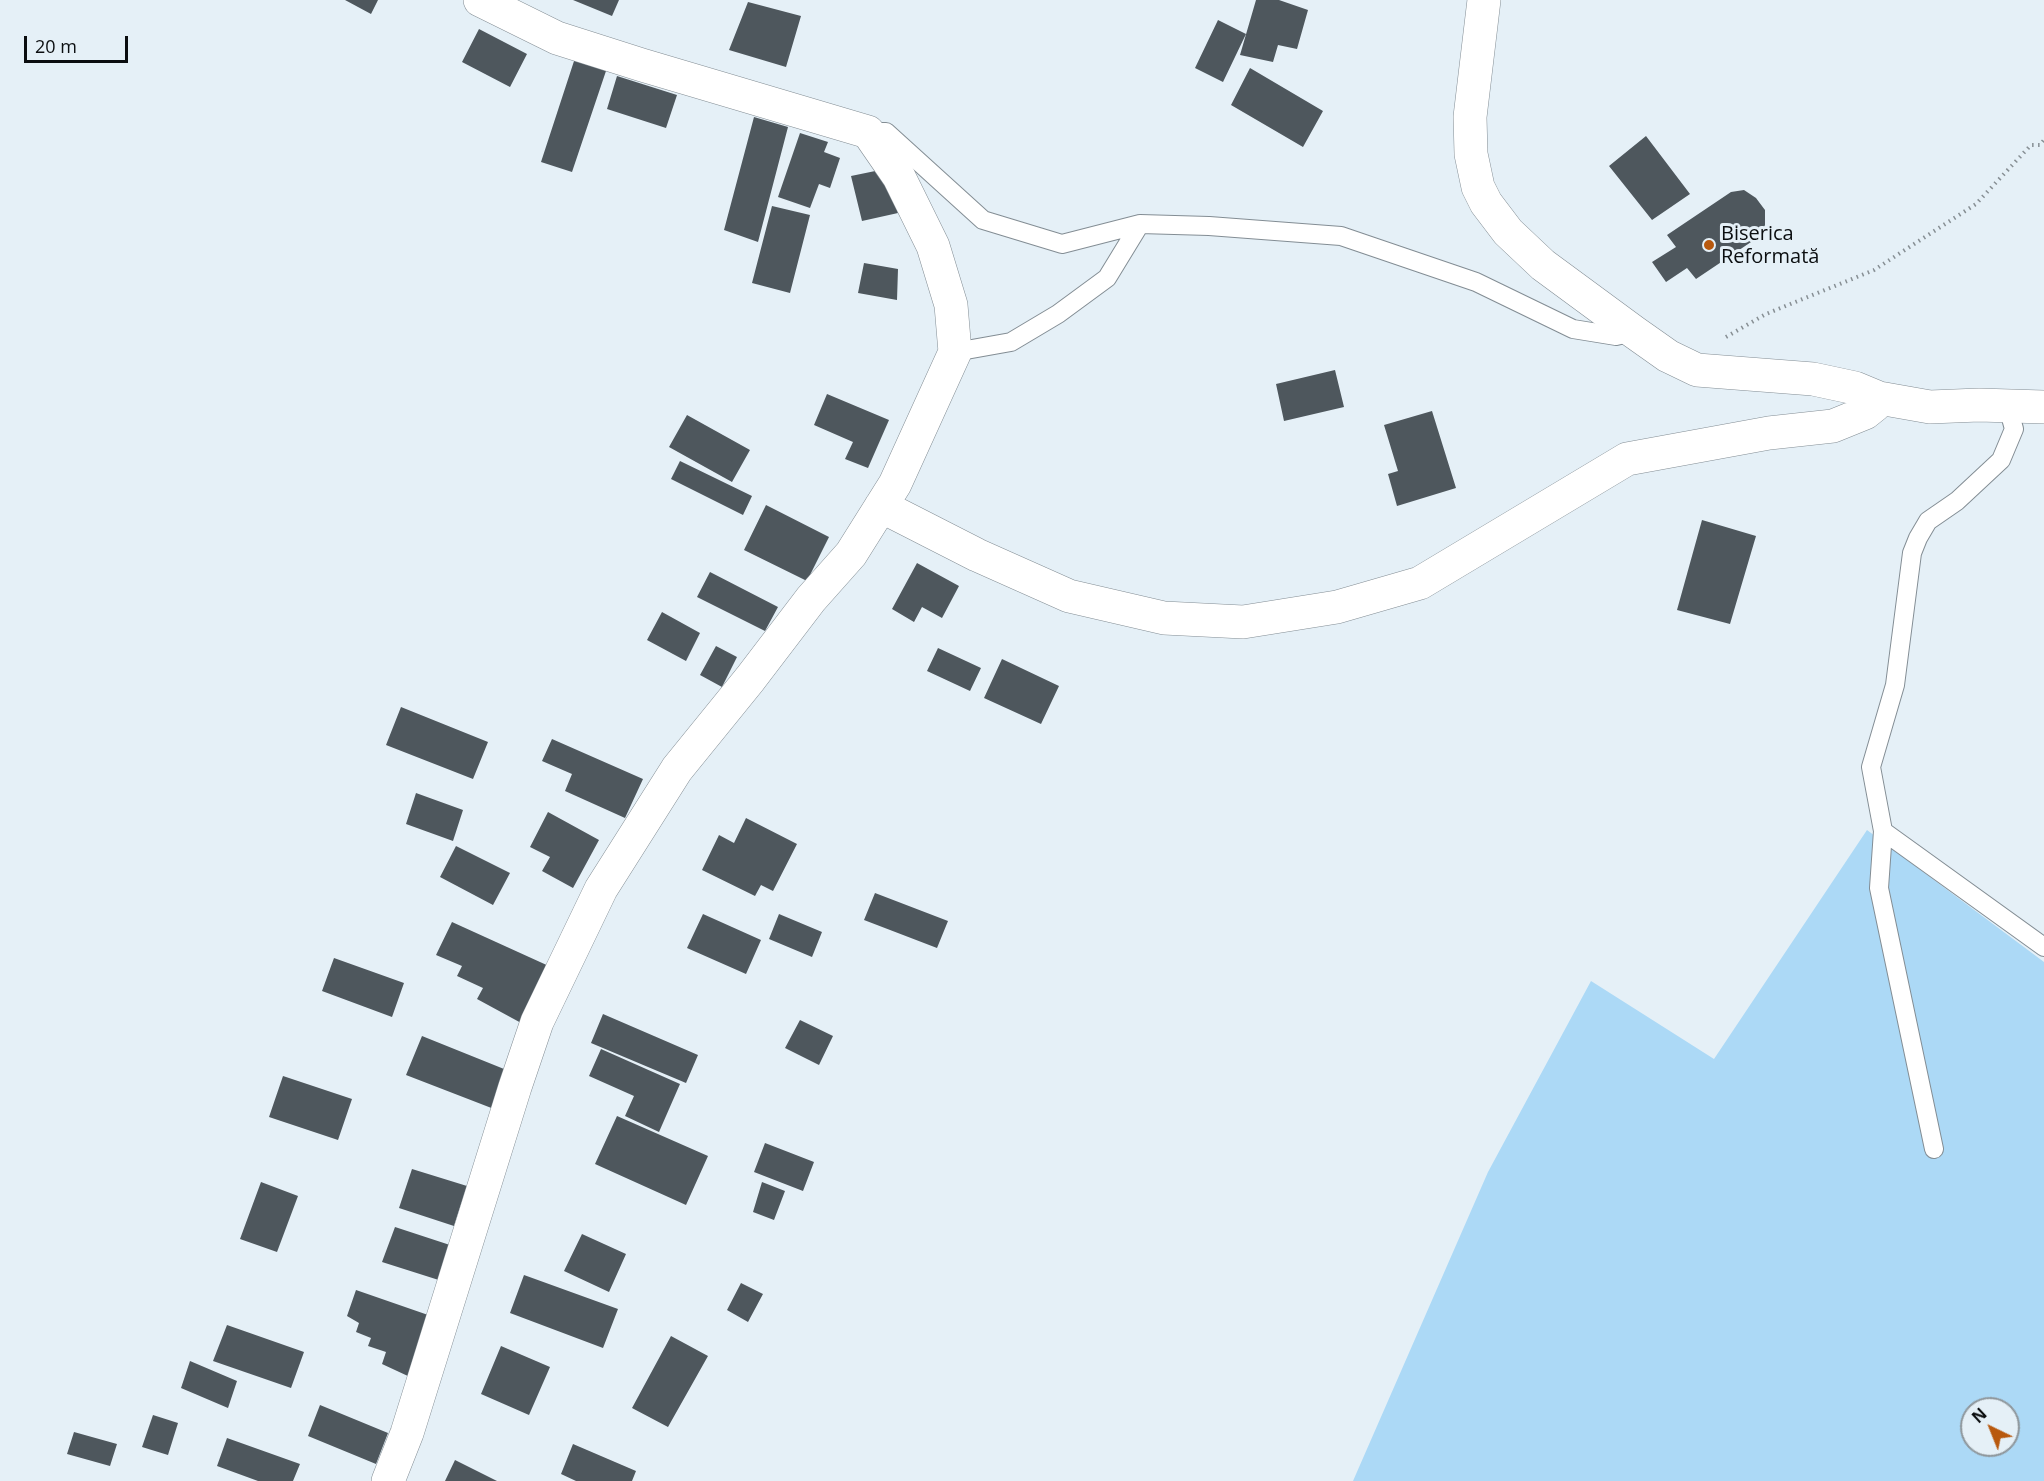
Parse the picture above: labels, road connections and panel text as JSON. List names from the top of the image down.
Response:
{
  "places": ["Biserica Reformată"],
  "scale_bar": "20 m",
  "north": "top left"
}
